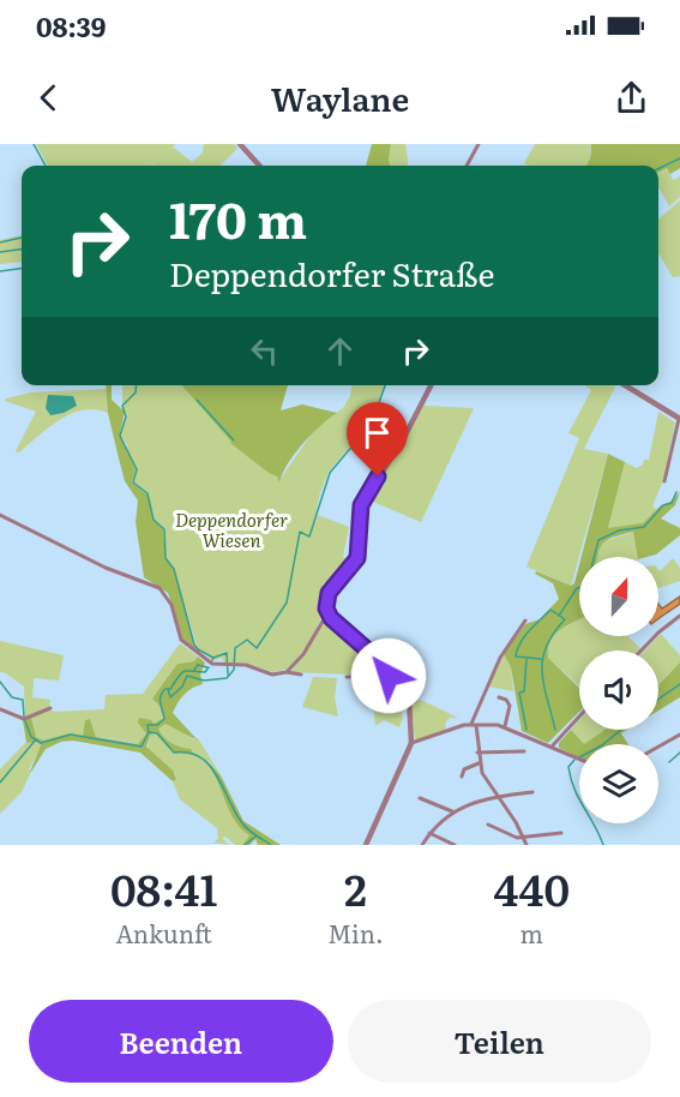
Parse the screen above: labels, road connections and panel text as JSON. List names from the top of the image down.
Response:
{
  "parks": ["Deppendorfer Wiesen"],
  "north": "top",
  "page": {
    "status": "08:39",
    "header": "Waylane",
    "turn": ["170 m", "Deppendorfer Straße"],
    "eta": [
      "08:41",
      "Ankunft",
      "2",
      "Min.",
      "440",
      "m"
    ],
    "buttons": ["Beenden", "Teilen"]
  }
}
